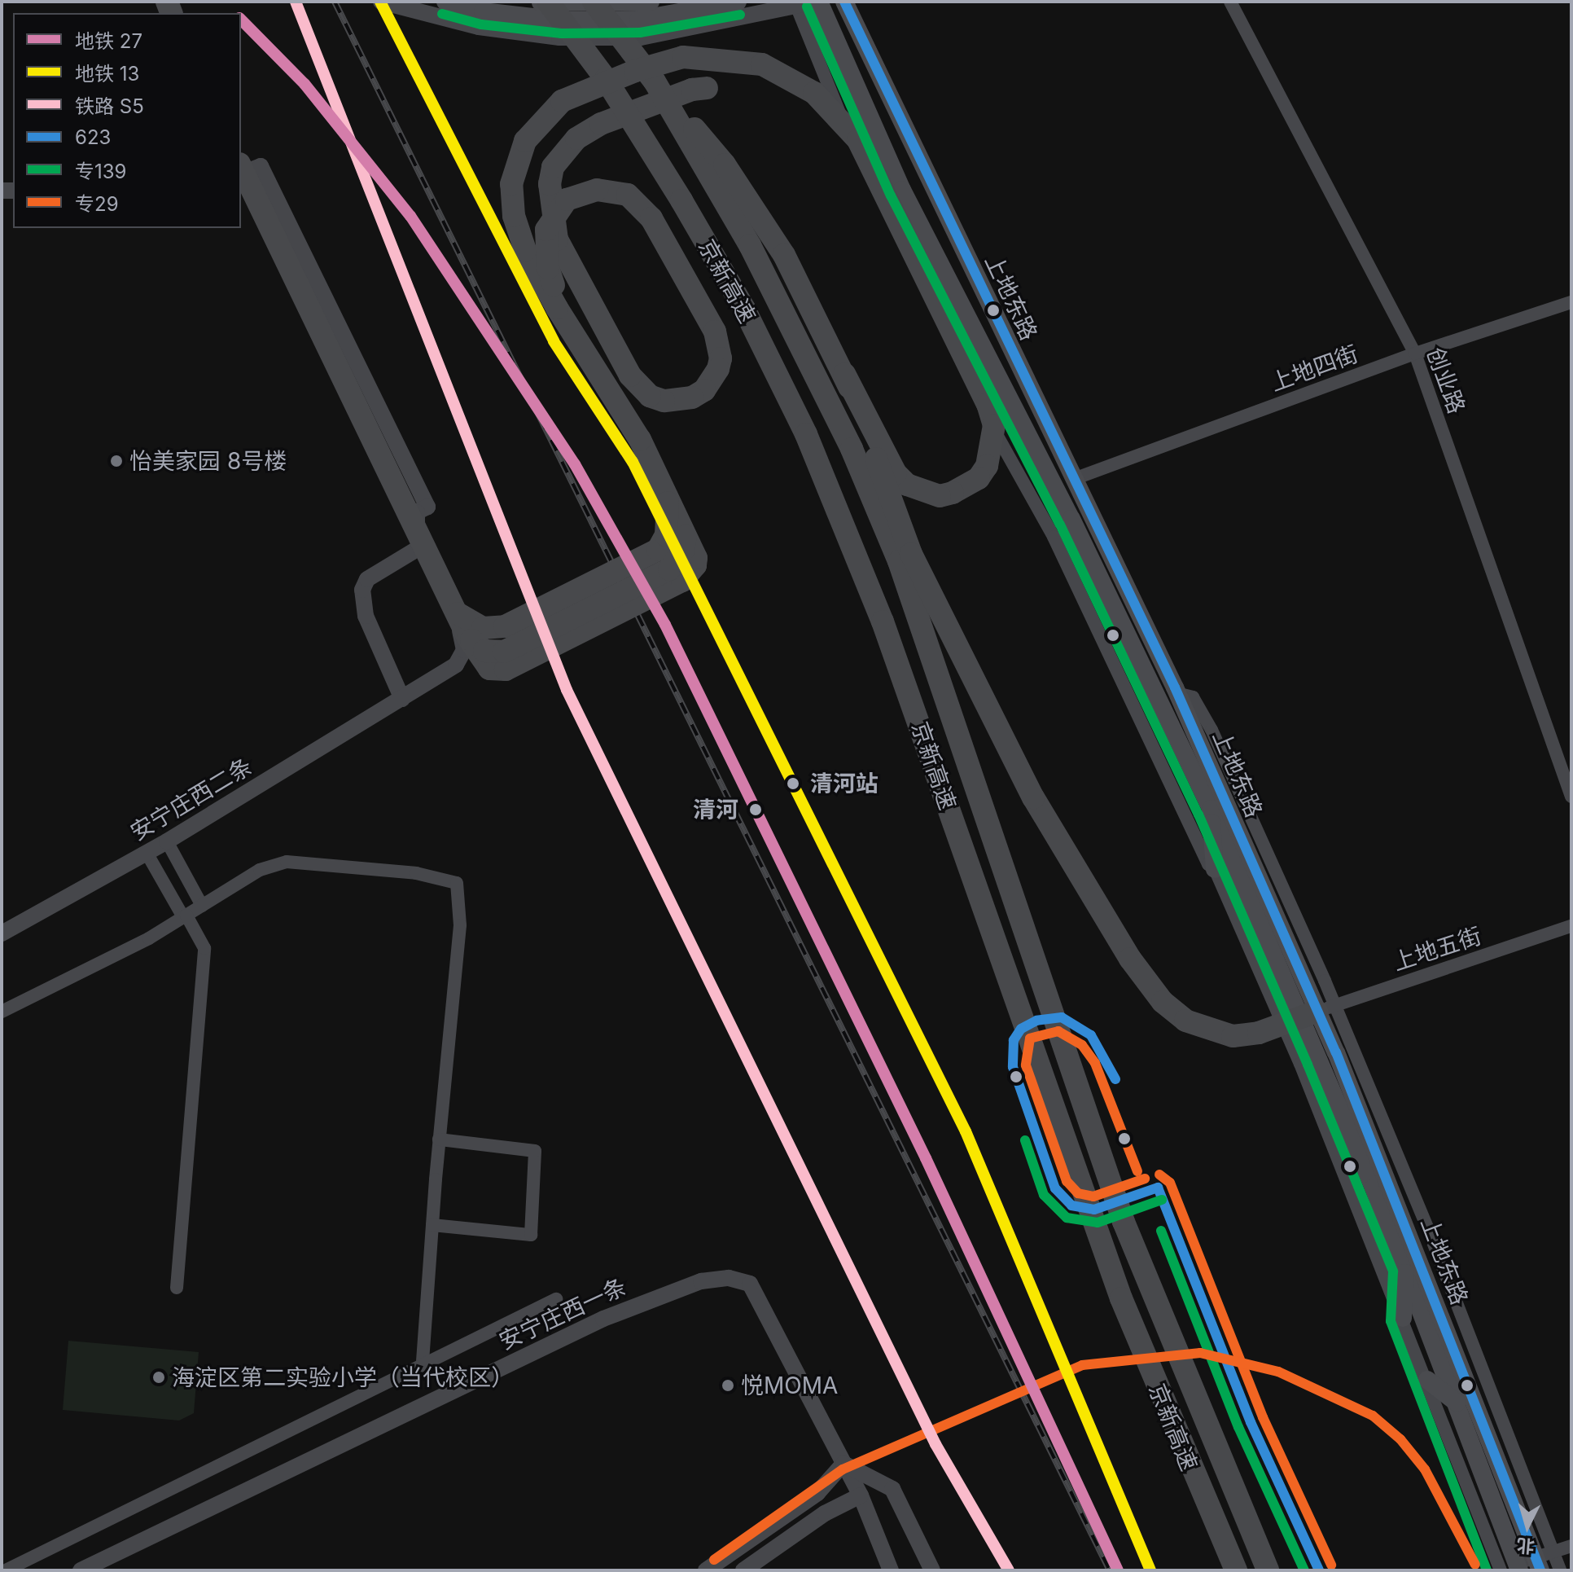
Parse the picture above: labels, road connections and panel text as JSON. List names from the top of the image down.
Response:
{
  "streets": {
    "highway": ["京新高速"],
    "main road": ["上地东路"],
    "street": [
      "上地四街",
      "创业路",
      "安宁庄西二条",
      "上地五街",
      "安宁庄西一条"
    ]
  },
  "crossings": [
    ["上地东路", "上地四街"],
    ["上地东路", "上地五街"],
    ["上地四街", "创业路"]
  ],
  "places": [
    "怡美家园 8号楼",
    "清河站",
    "清河",
    "海淀区第二实验小学（当代校区）",
    "悦MOMA"
  ],
  "lines": [
    "metro line 13",
    "rail line S5",
    "transit line 623",
    "transit line 专139",
    "metro line 27",
    "transit line 专29"
  ],
  "legend": [
    "地铁 27",
    "地铁 13",
    "铁路 S5",
    "623",
    "专139",
    "专29"
  ],
  "north": "bottom"
}
